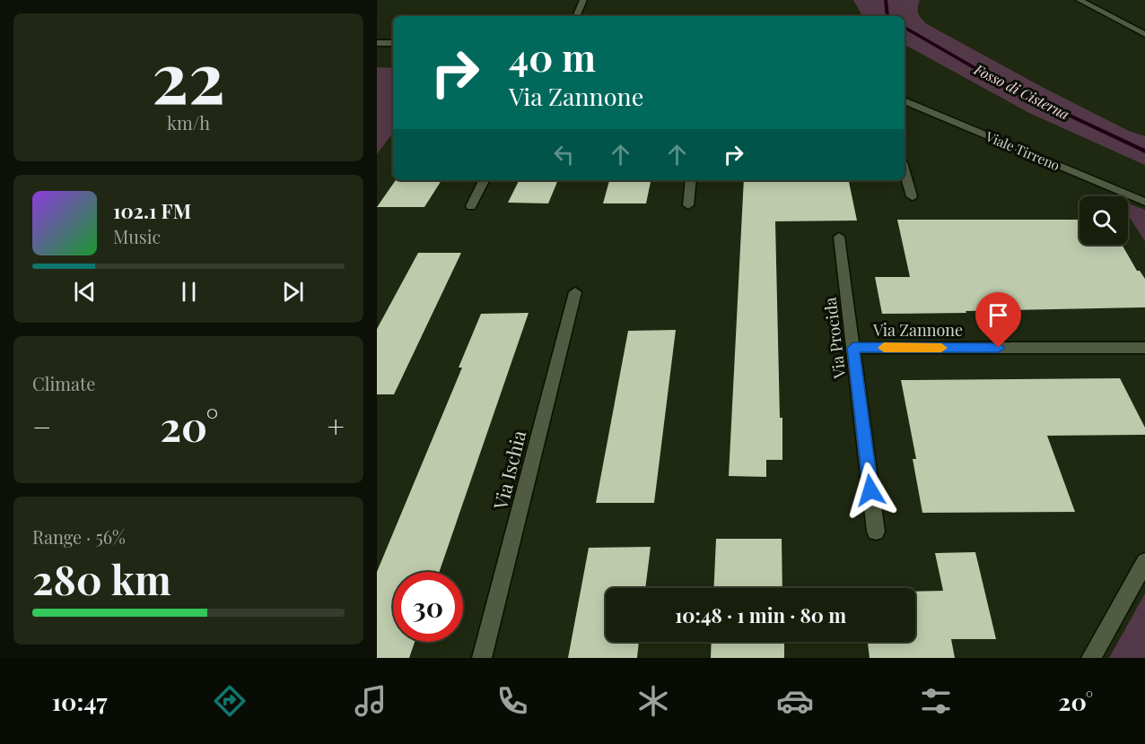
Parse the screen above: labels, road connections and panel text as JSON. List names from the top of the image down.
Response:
{
  "streets": {
    "street": [
      "Viale Tirreno",
      "Via Zannone",
      "Via Procida",
      "Via Ischia"
    ]
  },
  "crossings": [
    ["Via Zannone", "Via Procida"]
  ],
  "water": ["Fosso di Cisterna"],
  "page": {
    "tile": [
      ["22", "km/h"],
      "Climate",
      ["Range · 56%", "280 km"]
    ],
    "turn": ["40 m", "Via Zannone"],
    "song": ["102.1 FM", "Music"],
    "heat": ["−", "20°", "+"],
    "limit": "30",
    "trip": "10:48 · 1 min · 80 m",
    "tabs": ["10:47", "20°"]
  }
}
